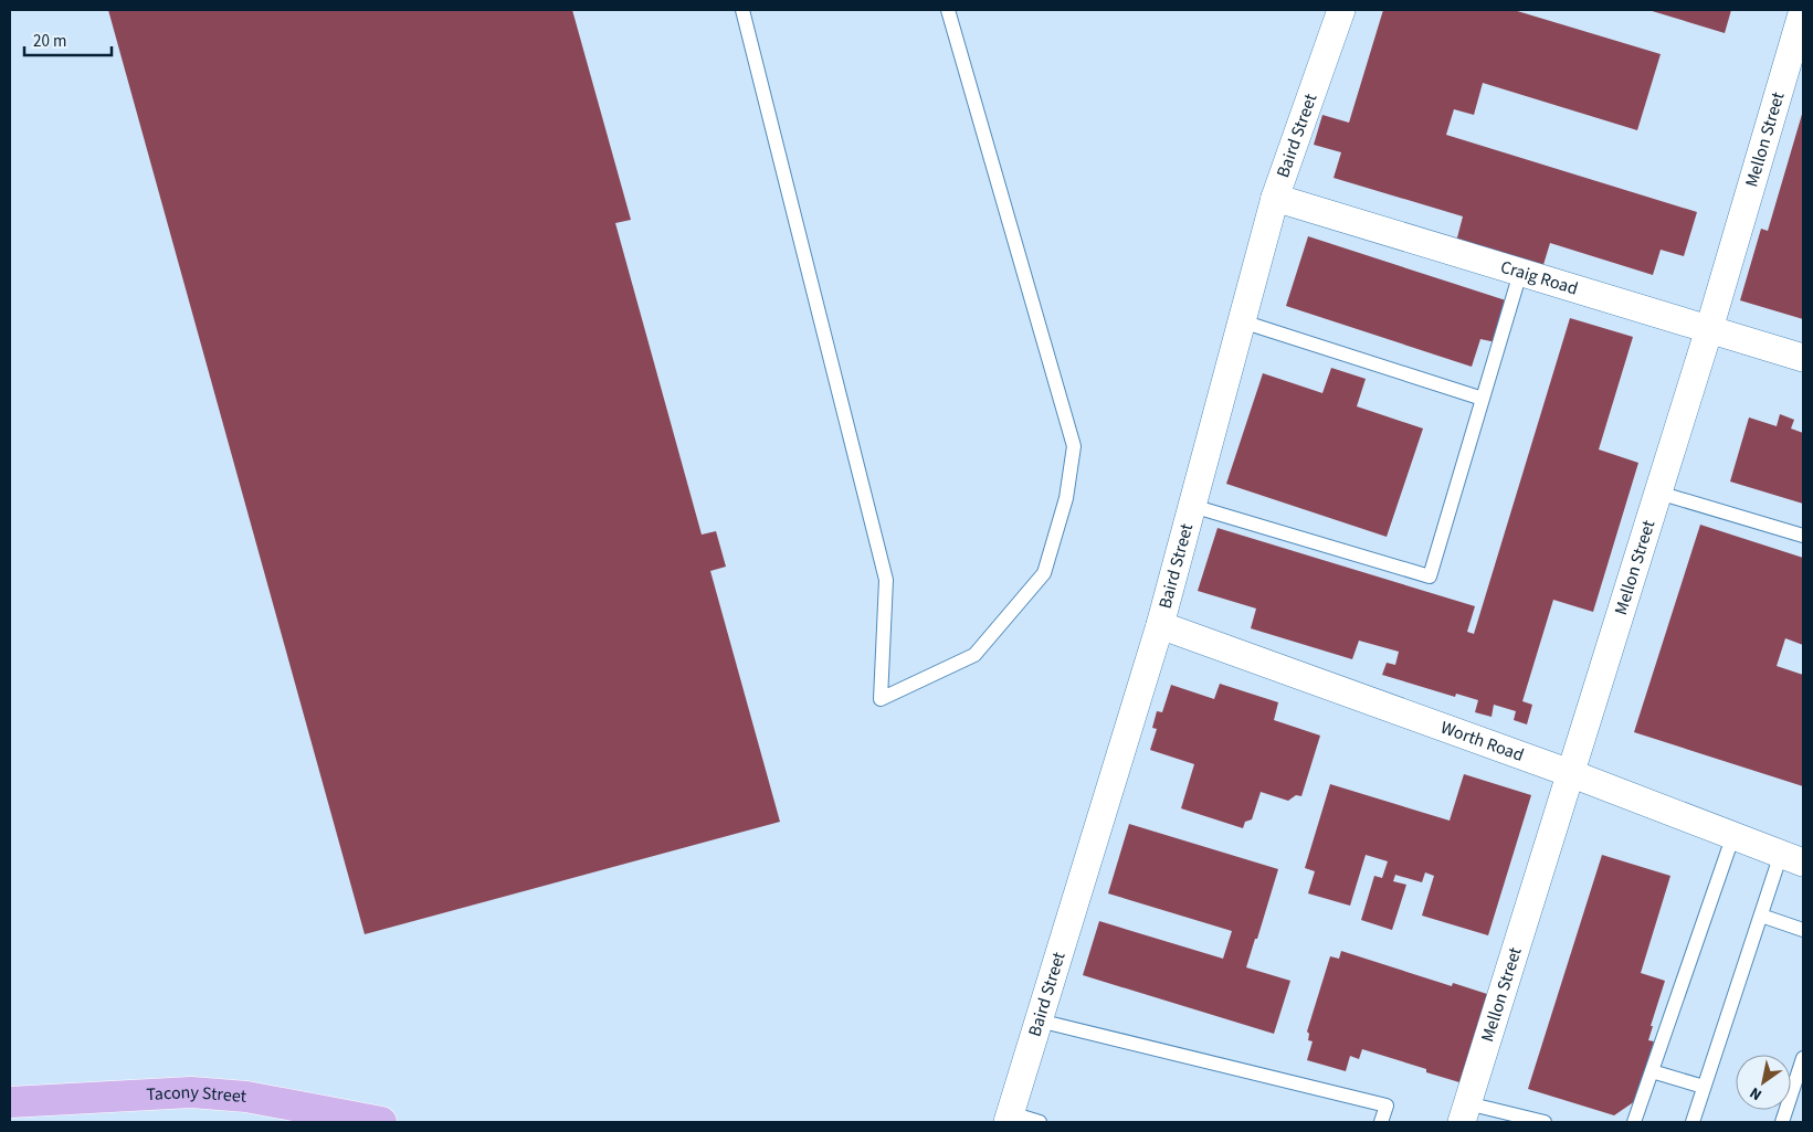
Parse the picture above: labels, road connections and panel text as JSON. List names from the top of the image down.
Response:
{
  "streets": {
    "main road": ["Tacony Street"],
    "street": [
      "Baird Street",
      "Mellon Street",
      "Craig Road",
      "Worth Road"
    ]
  },
  "crossings": [
    ["Baird Street", "Craig Road"],
    ["Baird Street", "Worth Road"],
    ["Mellon Street", "Craig Road"],
    ["Mellon Street", "Worth Road"]
  ],
  "scale_bar": "20 m",
  "north": "bottom left"
}
